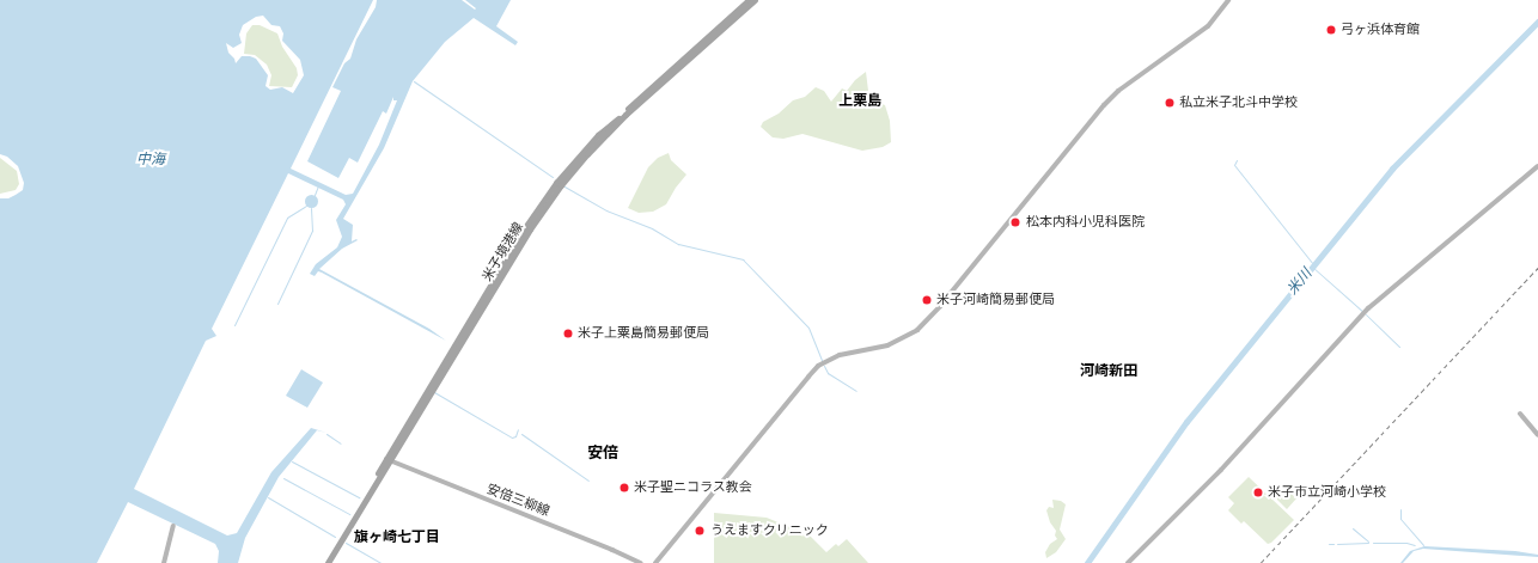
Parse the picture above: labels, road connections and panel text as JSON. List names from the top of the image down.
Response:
{
  "streets": {
    "main road": ["米子境港線"],
    "street": ["安倍三柳線"]
  },
  "crossings": [
    ["米子境港線", "安倍三柳線"]
  ],
  "districts": [
    "上栗島",
    "河崎新田",
    "安倍",
    "旗ヶ崎七丁目"
  ],
  "water": ["中海", "米川"],
  "places": [
    "弓ヶ浜体育館",
    "私立米子北斗中学校",
    "松本内科小児科医院",
    "米子河崎簡易郵便局",
    "米子上粟島簡易郵便局",
    "米子聖ニコラス教会",
    "米子市立河崎小学校",
    "うえますクリニック"
  ]
}
